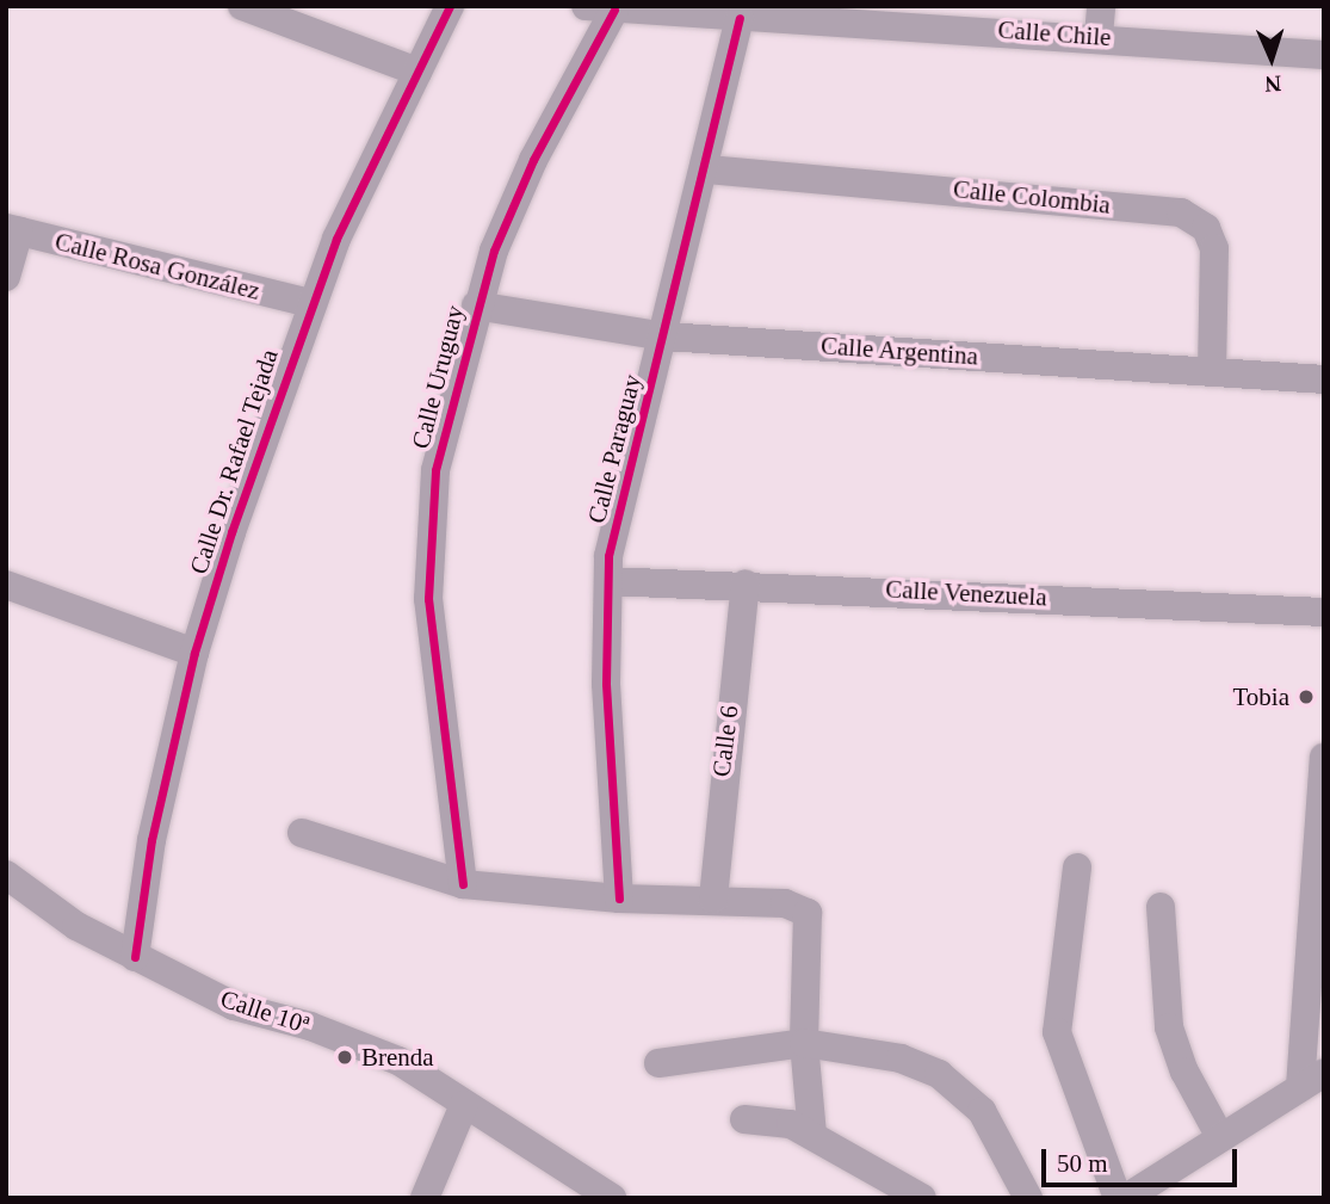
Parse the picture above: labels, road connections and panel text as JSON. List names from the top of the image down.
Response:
{
  "streets": {
    "street": [
      "Calle Chile",
      "Calle Colombia",
      "Calle Rosa González",
      "Calle Argentina",
      "Calle Uruguay",
      "Calle Paraguay",
      "Calle Dr. Rafael Tejada",
      "Calle Venezuela",
      "Calle 6",
      "Calle 10ª"
    ]
  },
  "crossings": [
    ["Calle Chile", "Calle Uruguay"],
    ["Calle Chile", "Calle Paraguay"],
    ["Calle Colombia", "Calle Argentina"],
    ["Calle Colombia", "Calle Paraguay"],
    ["Calle Rosa González", "Calle Dr. Rafael Tejada"],
    ["Calle Argentina", "Calle Uruguay"],
    ["Calle Argentina", "Calle Paraguay"],
    ["Calle Paraguay", "Calle Venezuela"],
    ["Calle Dr. Rafael Tejada", "Calle 10ª"],
    ["Calle Venezuela", "Calle 6"]
  ],
  "places": ["Tobia", "Brenda"],
  "scale_bar": "50 m",
  "north": "bottom"
}
